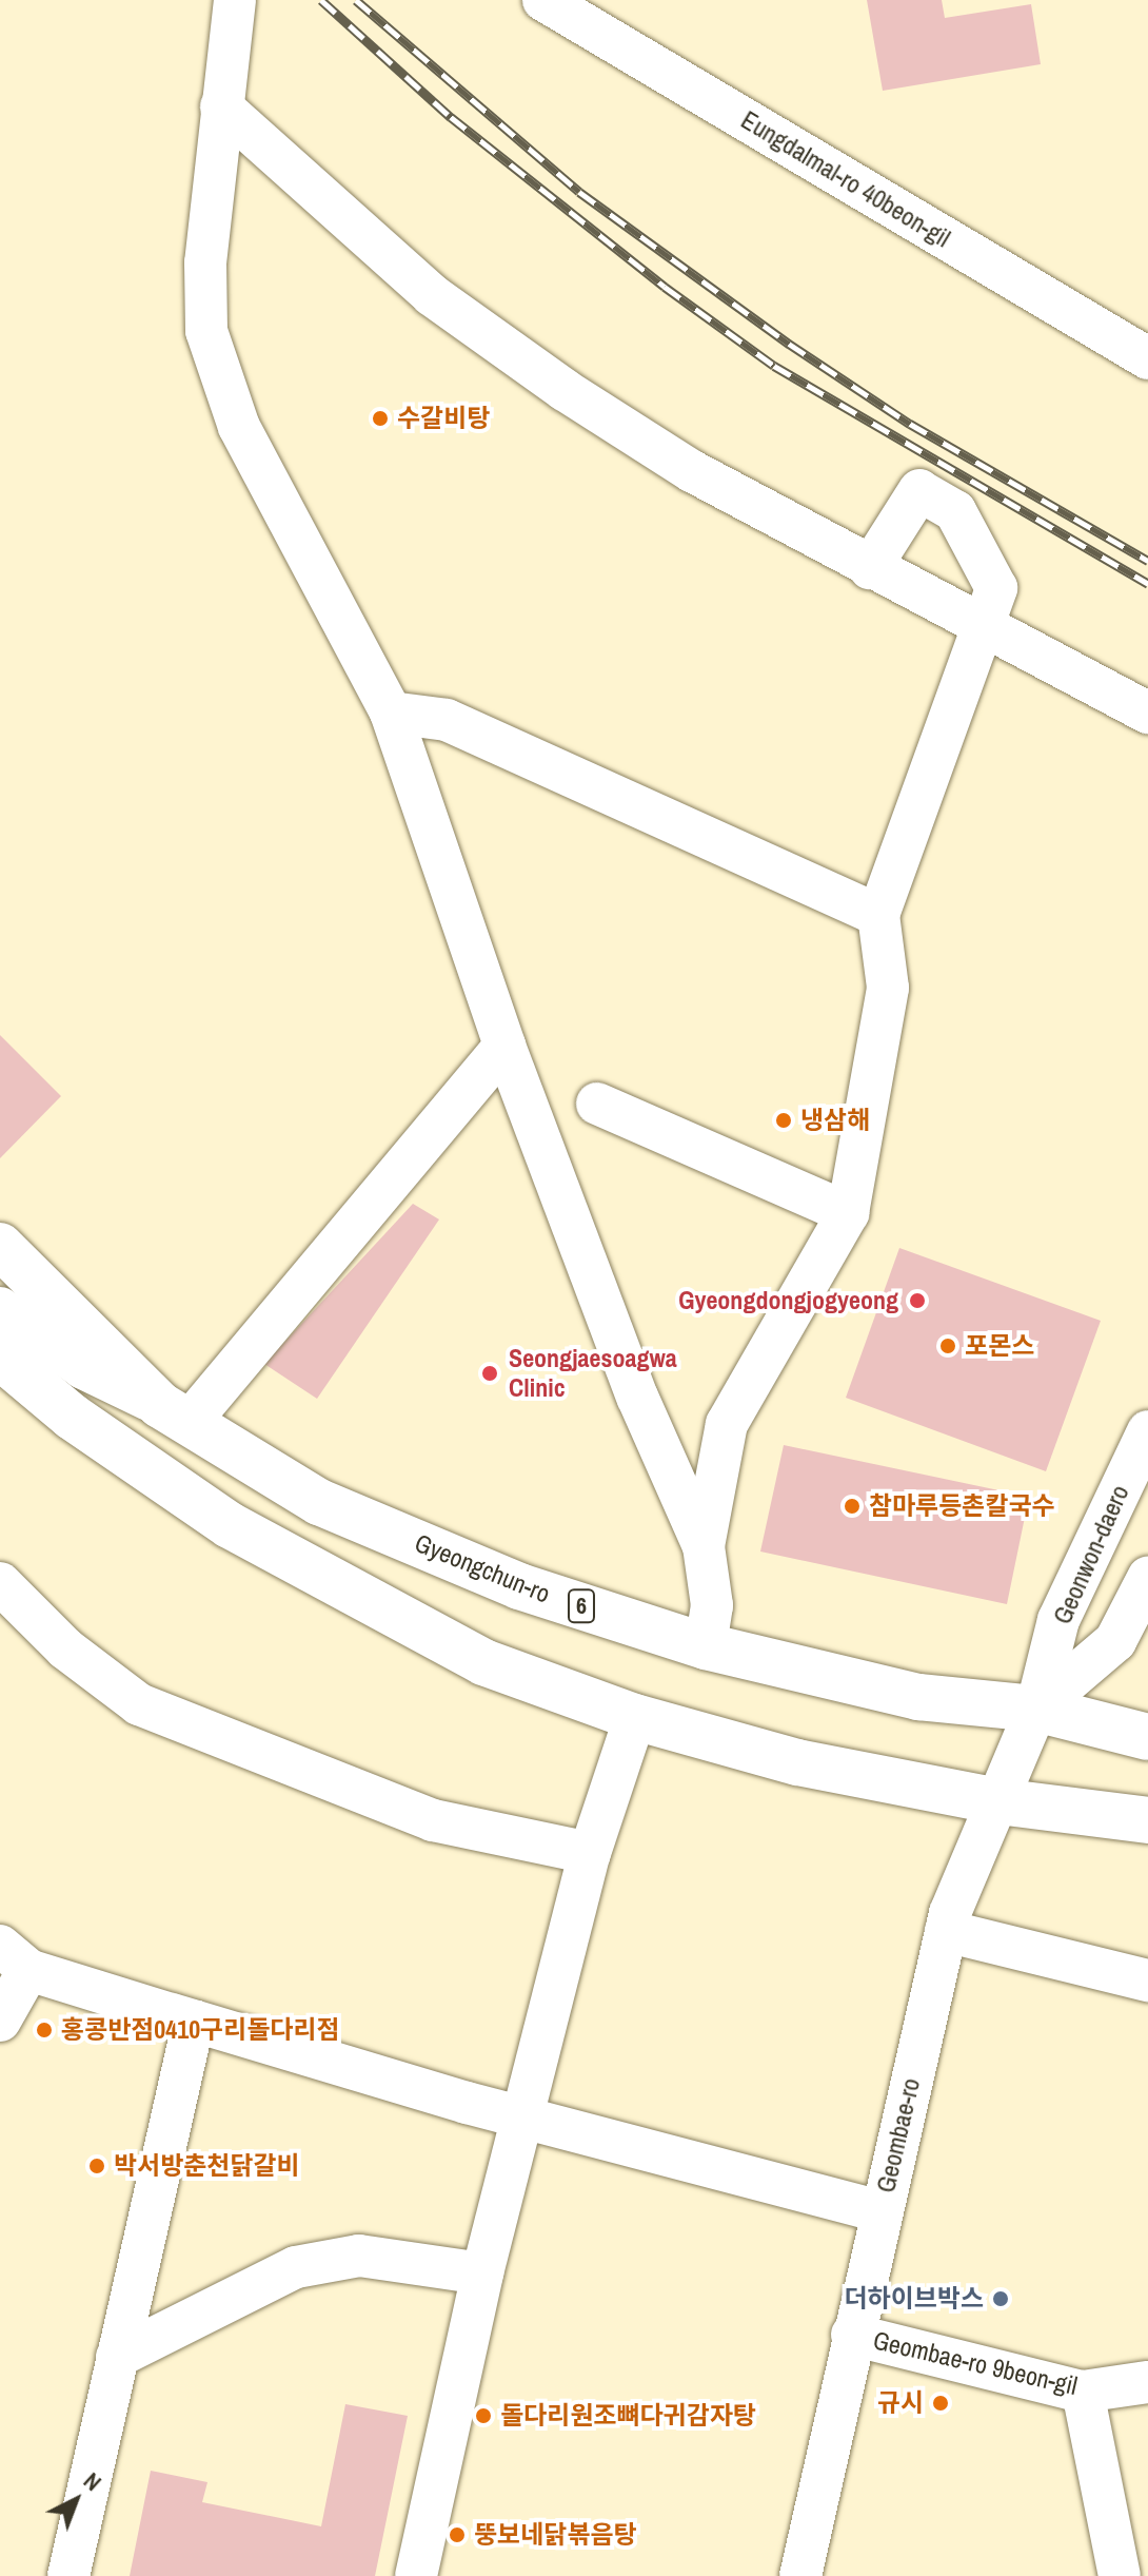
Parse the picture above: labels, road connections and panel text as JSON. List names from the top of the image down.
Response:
{
  "streets": {
    "main road": ["Gyeongchun-ro", "6"],
    "street": [
      "Eungdalmal-ro 40beon-gil",
      "Geonwon-daero",
      "Geombae-ro",
      "Geombae-ro 9beon-gil"
    ]
  },
  "crossings": [
    ["Geonwon-daero", "Gyeongchun-ro"],
    ["Geonwon-daero", "Geombae-ro"],
    ["Gyeongchun-ro", "Geombae-ro"],
    ["Geombae-ro", "Geombae-ro 9beon-gil"]
  ],
  "places": [
    "수갈비탕",
    "냉삼해",
    "Gyeongdongjogyeong",
    "포몬스",
    "Seongjaesoagwa Clinic",
    "참마루등촌칼국수",
    "홍콩반점0410구리돌다리점",
    "박서방춘천닭갈비",
    "더하이브박스",
    "규시",
    "돌다리원조뼈다귀감자탕",
    "뚱보네닭볶음탕"
  ],
  "north": "top right"
}
